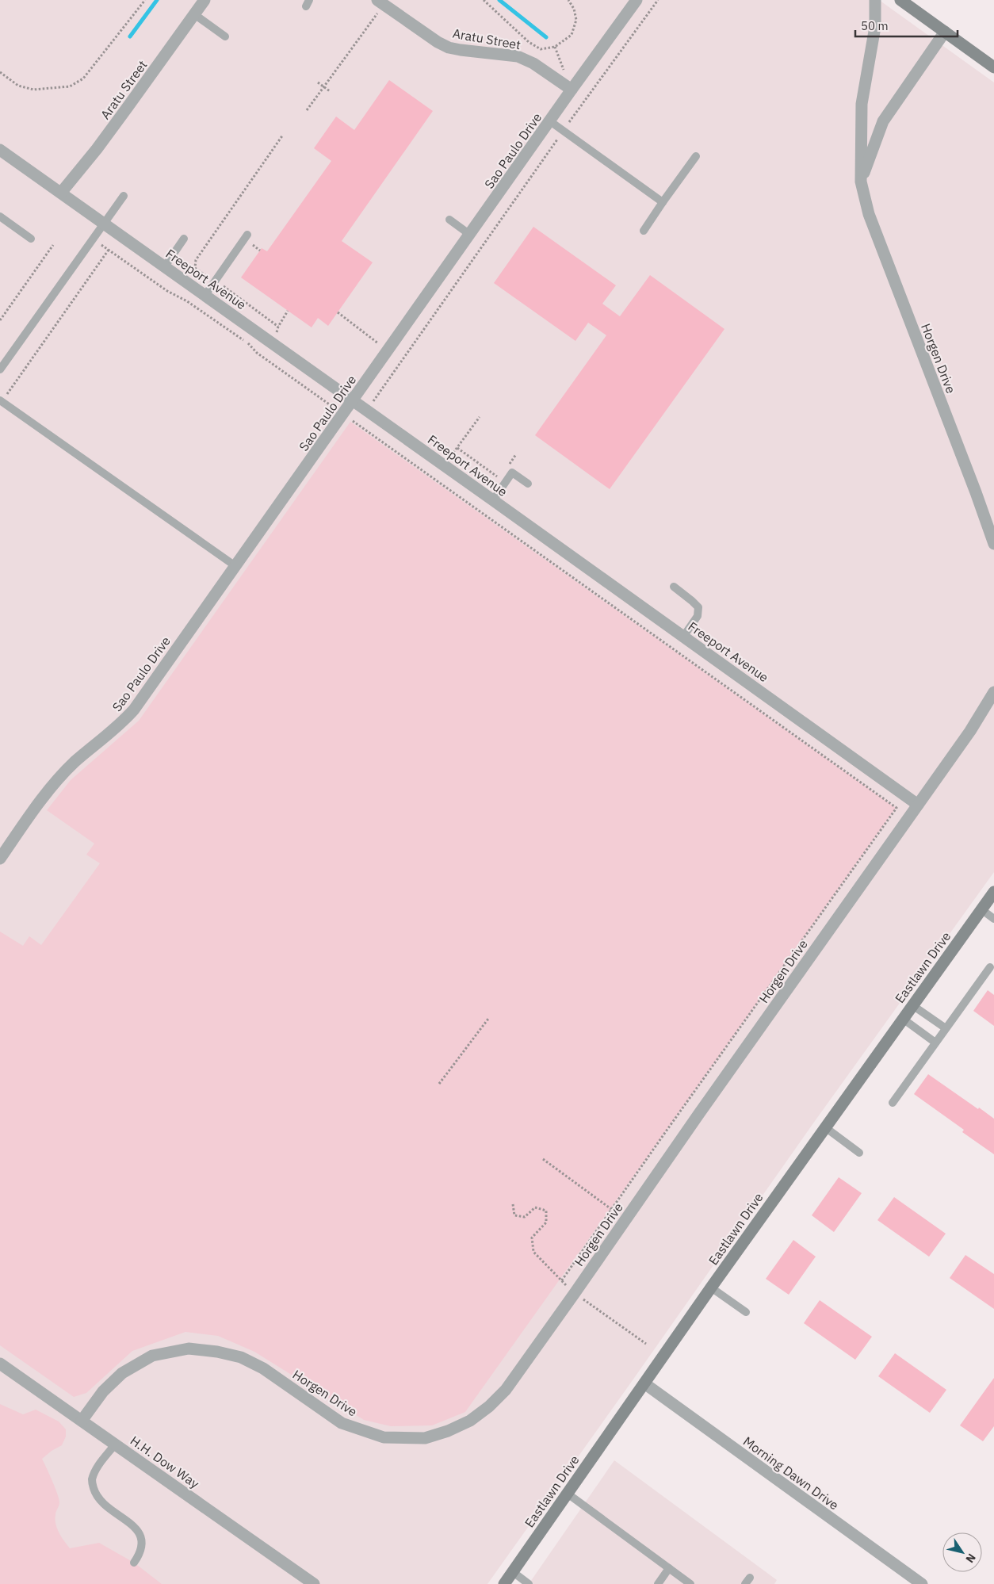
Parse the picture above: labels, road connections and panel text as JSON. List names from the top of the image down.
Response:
{
  "streets": {
    "street": [
      "Aratu Street",
      "Sao Paulo Drive",
      "Freeport Avenue",
      "Horgen Drive",
      "Eastlawn Drive",
      "H.H. Dow Way",
      "Morning Dawn Drive"
    ]
  },
  "crossings": [
    ["Aratu Street", "Sao Paulo Drive"],
    ["Aratu Street", "Freeport Avenue"],
    ["Sao Paulo Drive", "Freeport Avenue"],
    ["Freeport Avenue", "Horgen Drive"],
    ["Horgen Drive", "H.H. Dow Way"],
    ["Eastlawn Drive", "Morning Dawn Drive"]
  ],
  "scale_bar": "50 m",
  "north": "bottom right"
}
